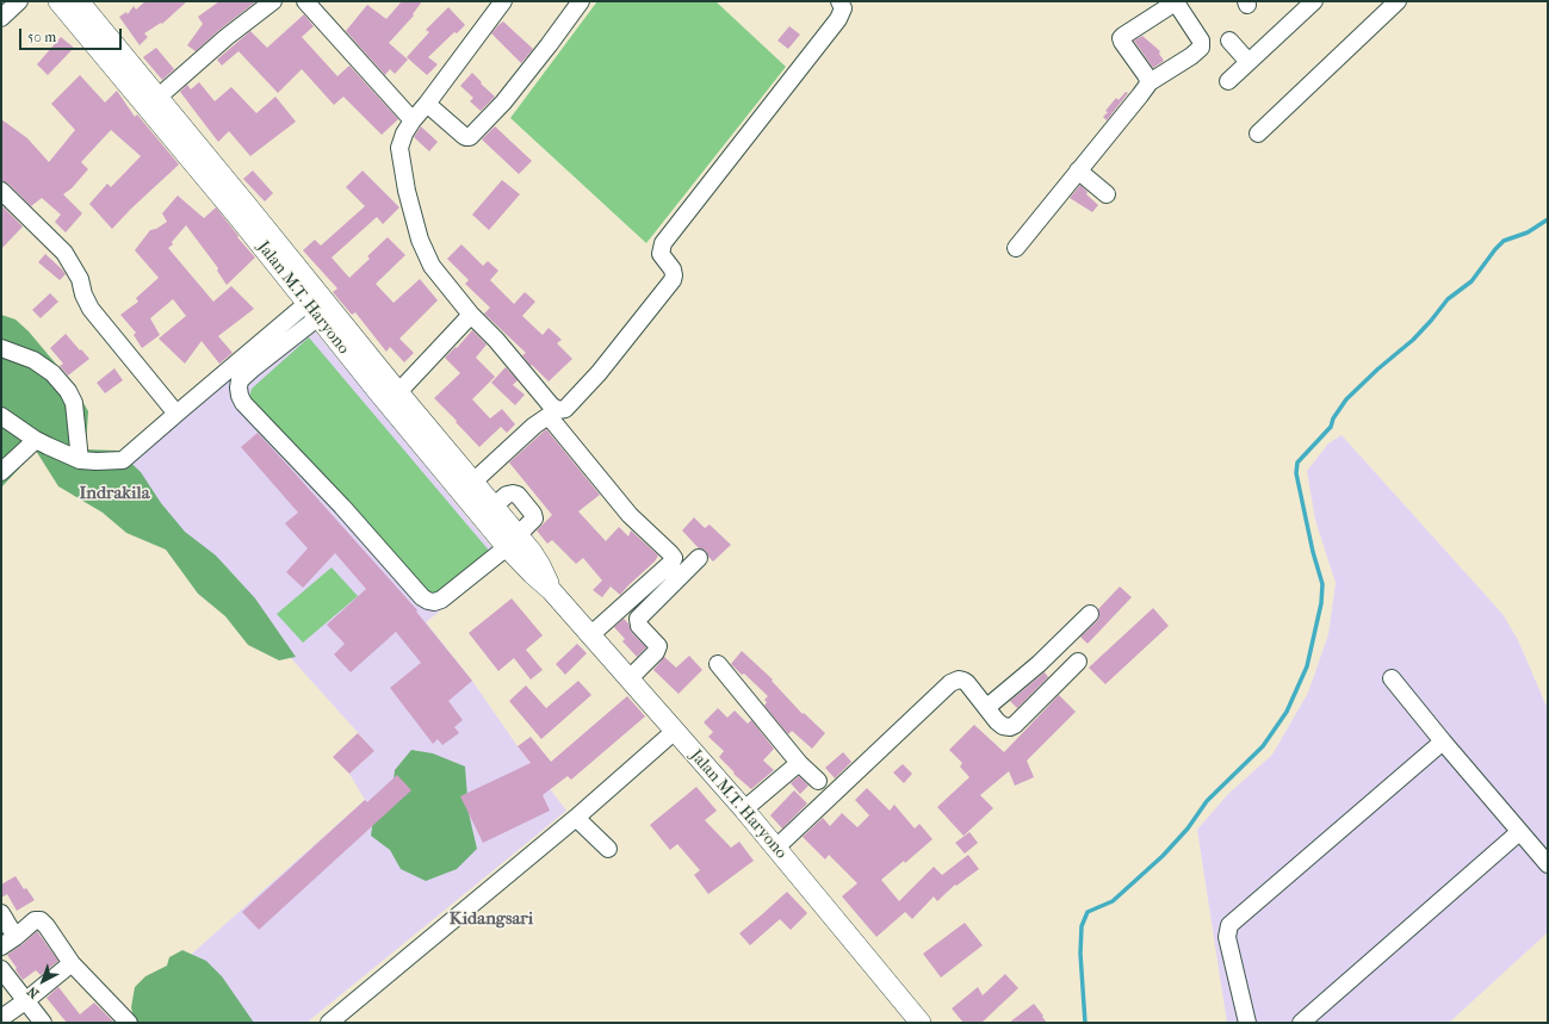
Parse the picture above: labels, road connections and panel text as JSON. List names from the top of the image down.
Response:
{
  "streets": {
    "main road": ["Jalan M.T. Haryono"]
  },
  "districts": ["Indrakila", "Kidangsari"],
  "scale_bar": "50 m",
  "north": "bottom left"
}
